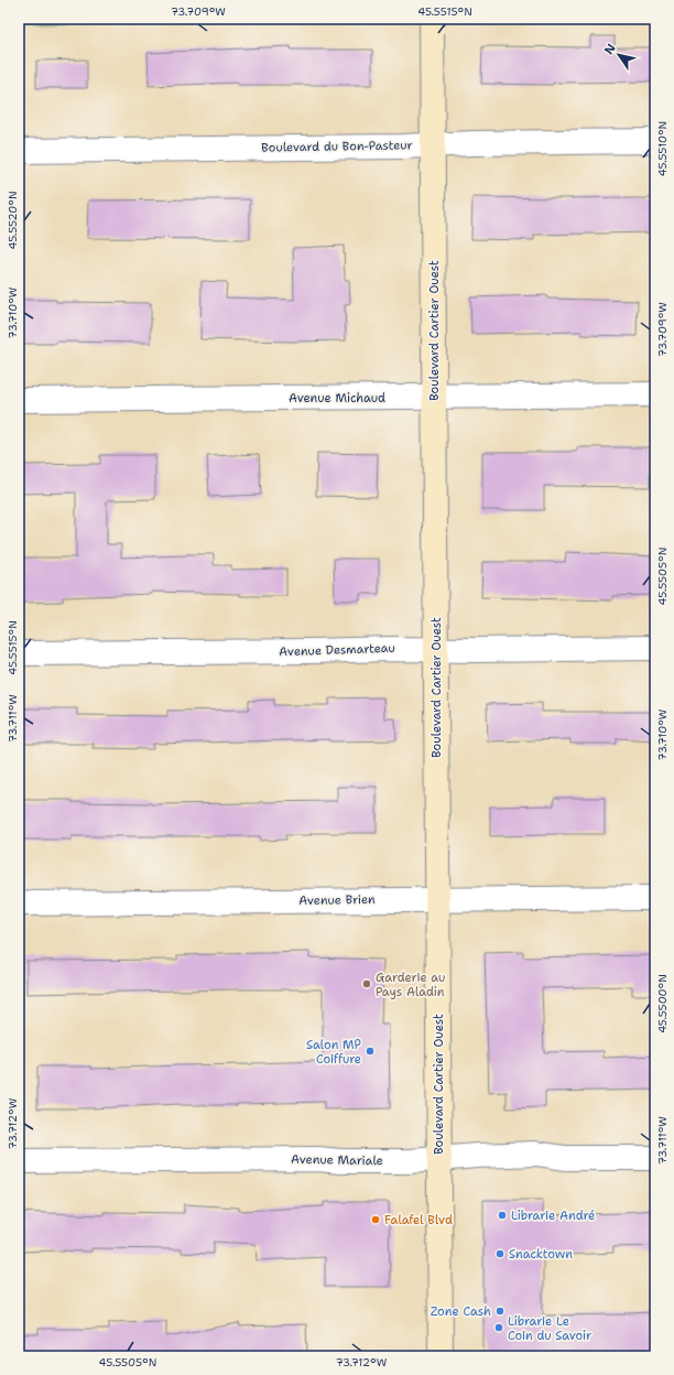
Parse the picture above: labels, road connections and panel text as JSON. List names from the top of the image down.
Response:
{
  "streets": {
    "street": [
      "Boulevard du Bon-Pasteur",
      "Boulevard Cartier Ouest",
      "Avenue Michaud",
      "Avenue Desmarteau",
      "Avenue Brien",
      "Avenue Mariale"
    ]
  },
  "crossings": [
    ["Boulevard du Bon-Pasteur", "Boulevard Cartier Ouest"],
    ["Boulevard Cartier Ouest", "Avenue Michaud"],
    ["Boulevard Cartier Ouest", "Avenue Desmarteau"],
    ["Boulevard Cartier Ouest", "Avenue Brien"],
    ["Boulevard Cartier Ouest", "Avenue Mariale"]
  ],
  "places": [
    "Garderie au Pays Aladin",
    "Salon MP Coiffure",
    "Librarie André",
    "Falafel Blvd",
    "Snacktown",
    "Zone Cash",
    "Librarie Le Coin du Savoir"
  ],
  "north": "top left",
  "coordinates": [
    "73.709°W",
    "45.5515°N",
    "45.5510°N",
    "45.5520°N",
    "73.710°W",
    "45.5505°N",
    "73.711°W",
    "45.5500°N",
    "73.712°W"
  ]
}
